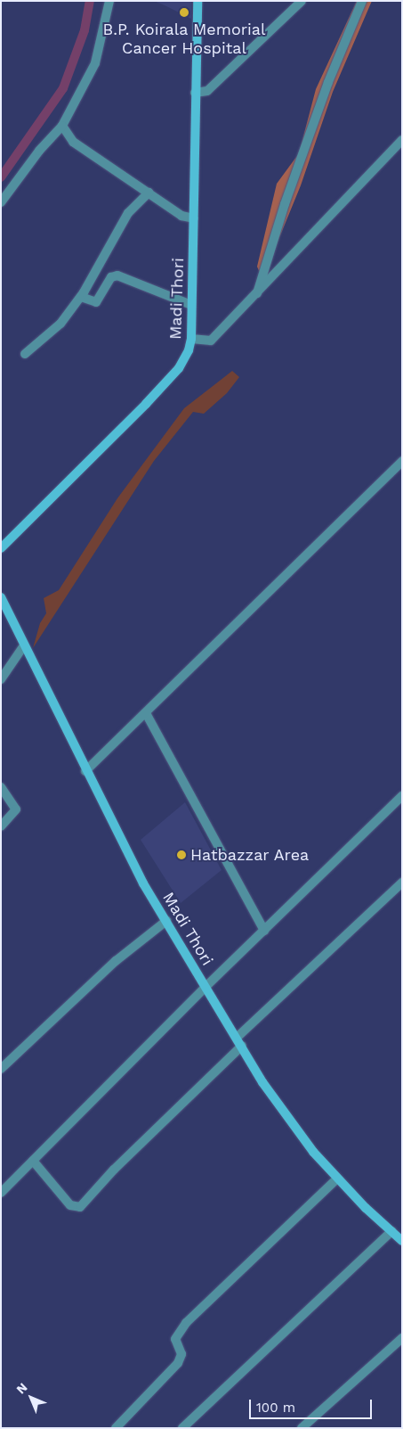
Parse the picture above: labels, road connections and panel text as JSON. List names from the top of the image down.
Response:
{
  "streets": {
    "main road": ["Madi Thori"]
  },
  "places": ["B.P. Koirala Memorial Cancer Hospital", "Hatbazzar Area"],
  "scale_bar": "100 m",
  "north": "top left"
}
